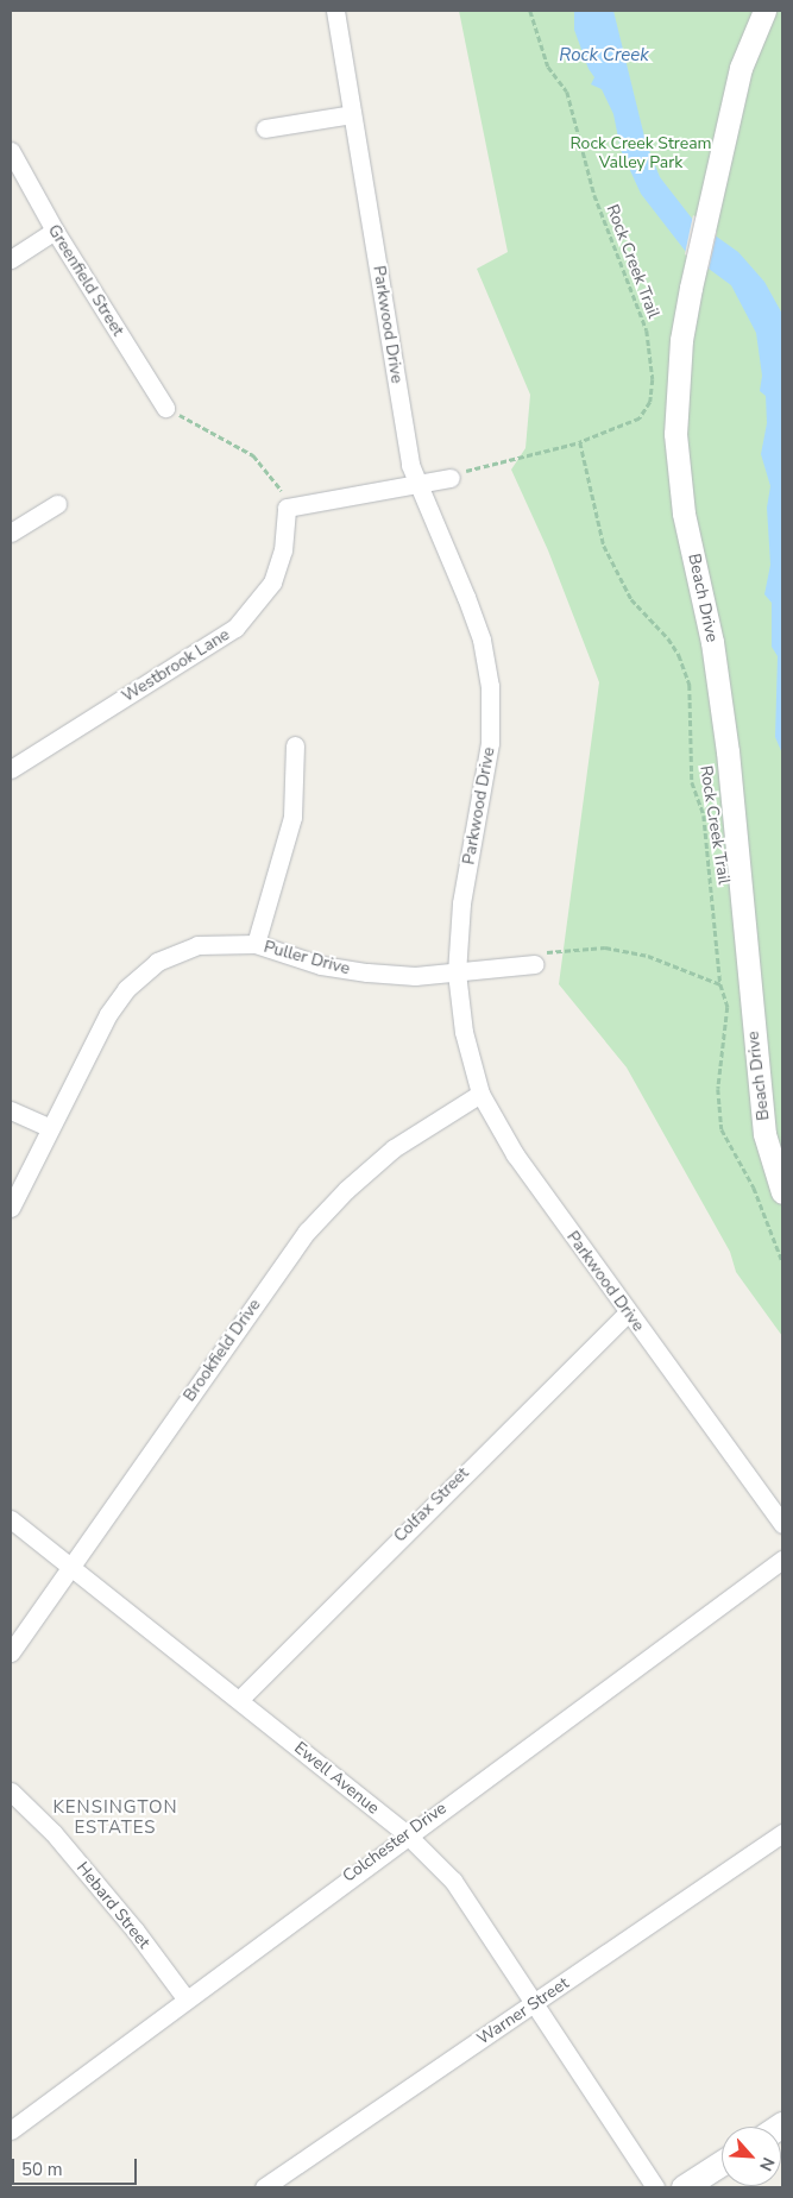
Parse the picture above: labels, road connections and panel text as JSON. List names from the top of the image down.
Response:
{
  "streets": {
    "street": [
      "Greenfield Street",
      "Parkwood Drive",
      "Beach Drive",
      "Westbrook Lane",
      "Puller Drive",
      "Brookfield Drive",
      "Colfax Street",
      "Ewell Avenue",
      "Colchester Drive",
      "Hebard Street",
      "Warner Street"
    ],
    "path": ["Rock Creek Trail"]
  },
  "crossings": [
    ["Parkwood Drive", "Puller Drive"],
    ["Parkwood Drive", "Brookfield Drive"],
    ["Parkwood Drive", "Colfax Street"],
    ["Brookfield Drive", "Ewell Avenue"],
    ["Colfax Street", "Ewell Avenue"],
    ["Ewell Avenue", "Colchester Drive"],
    ["Ewell Avenue", "Warner Street"],
    ["Colchester Drive", "Hebard Street"]
  ],
  "districts": ["KENSINGTON ESTATES"],
  "water": ["Rock Creek"],
  "parks": ["Rock Creek Stream Valley Park"],
  "scale_bar": "50 m",
  "north": "bottom right"
}
